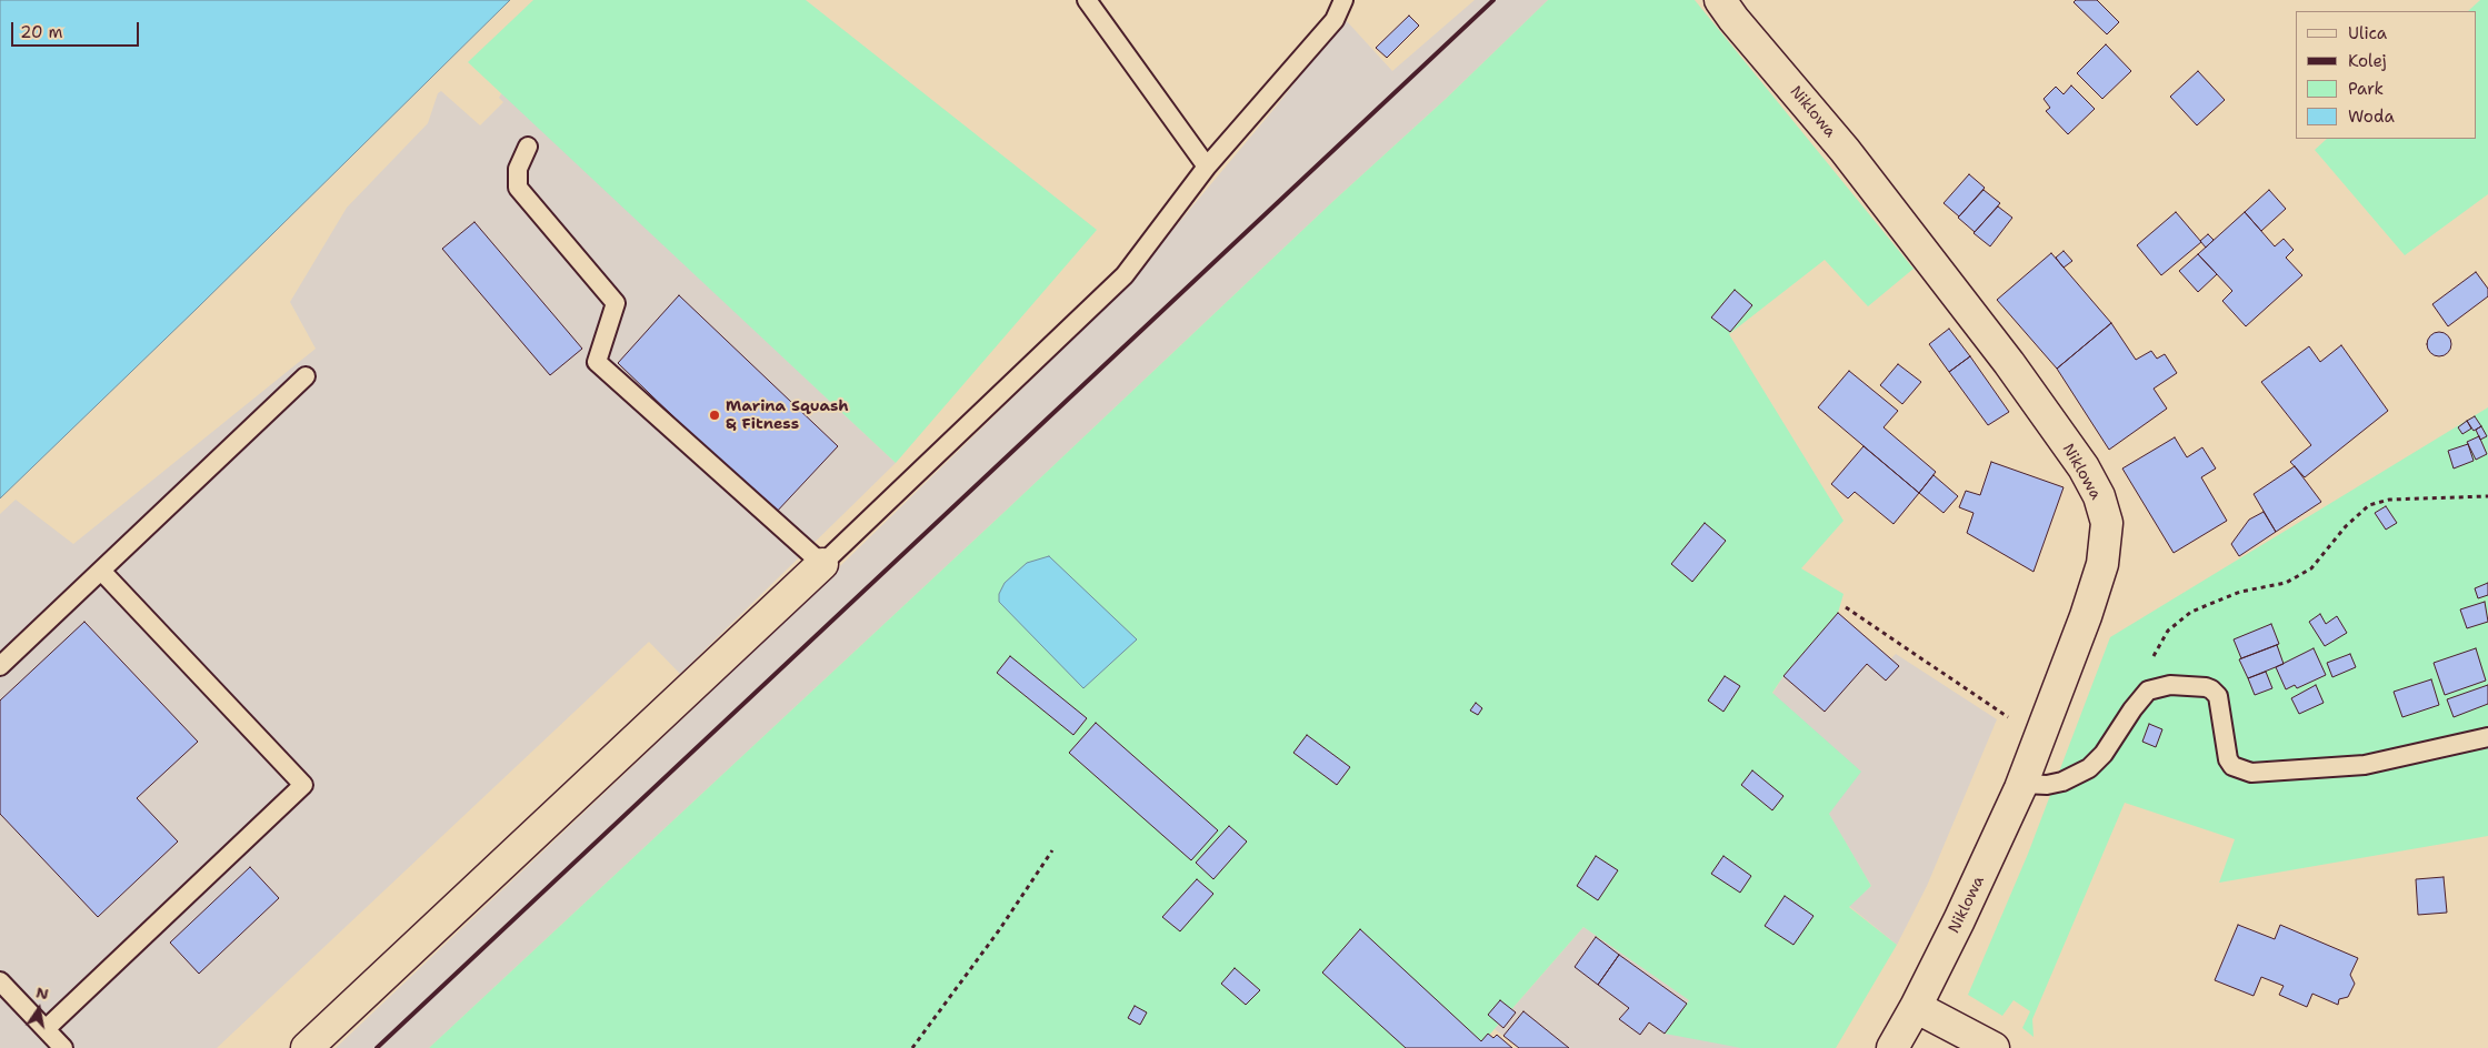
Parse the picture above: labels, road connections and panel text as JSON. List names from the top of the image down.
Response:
{
  "streets": {
    "street": ["Niklowa"]
  },
  "places": ["Marina Squash & Fitness"],
  "legend": [
    "Ulica",
    "Kolej",
    "Park",
    "Woda"
  ],
  "scale_bar": "20 m",
  "north": "top"
}
